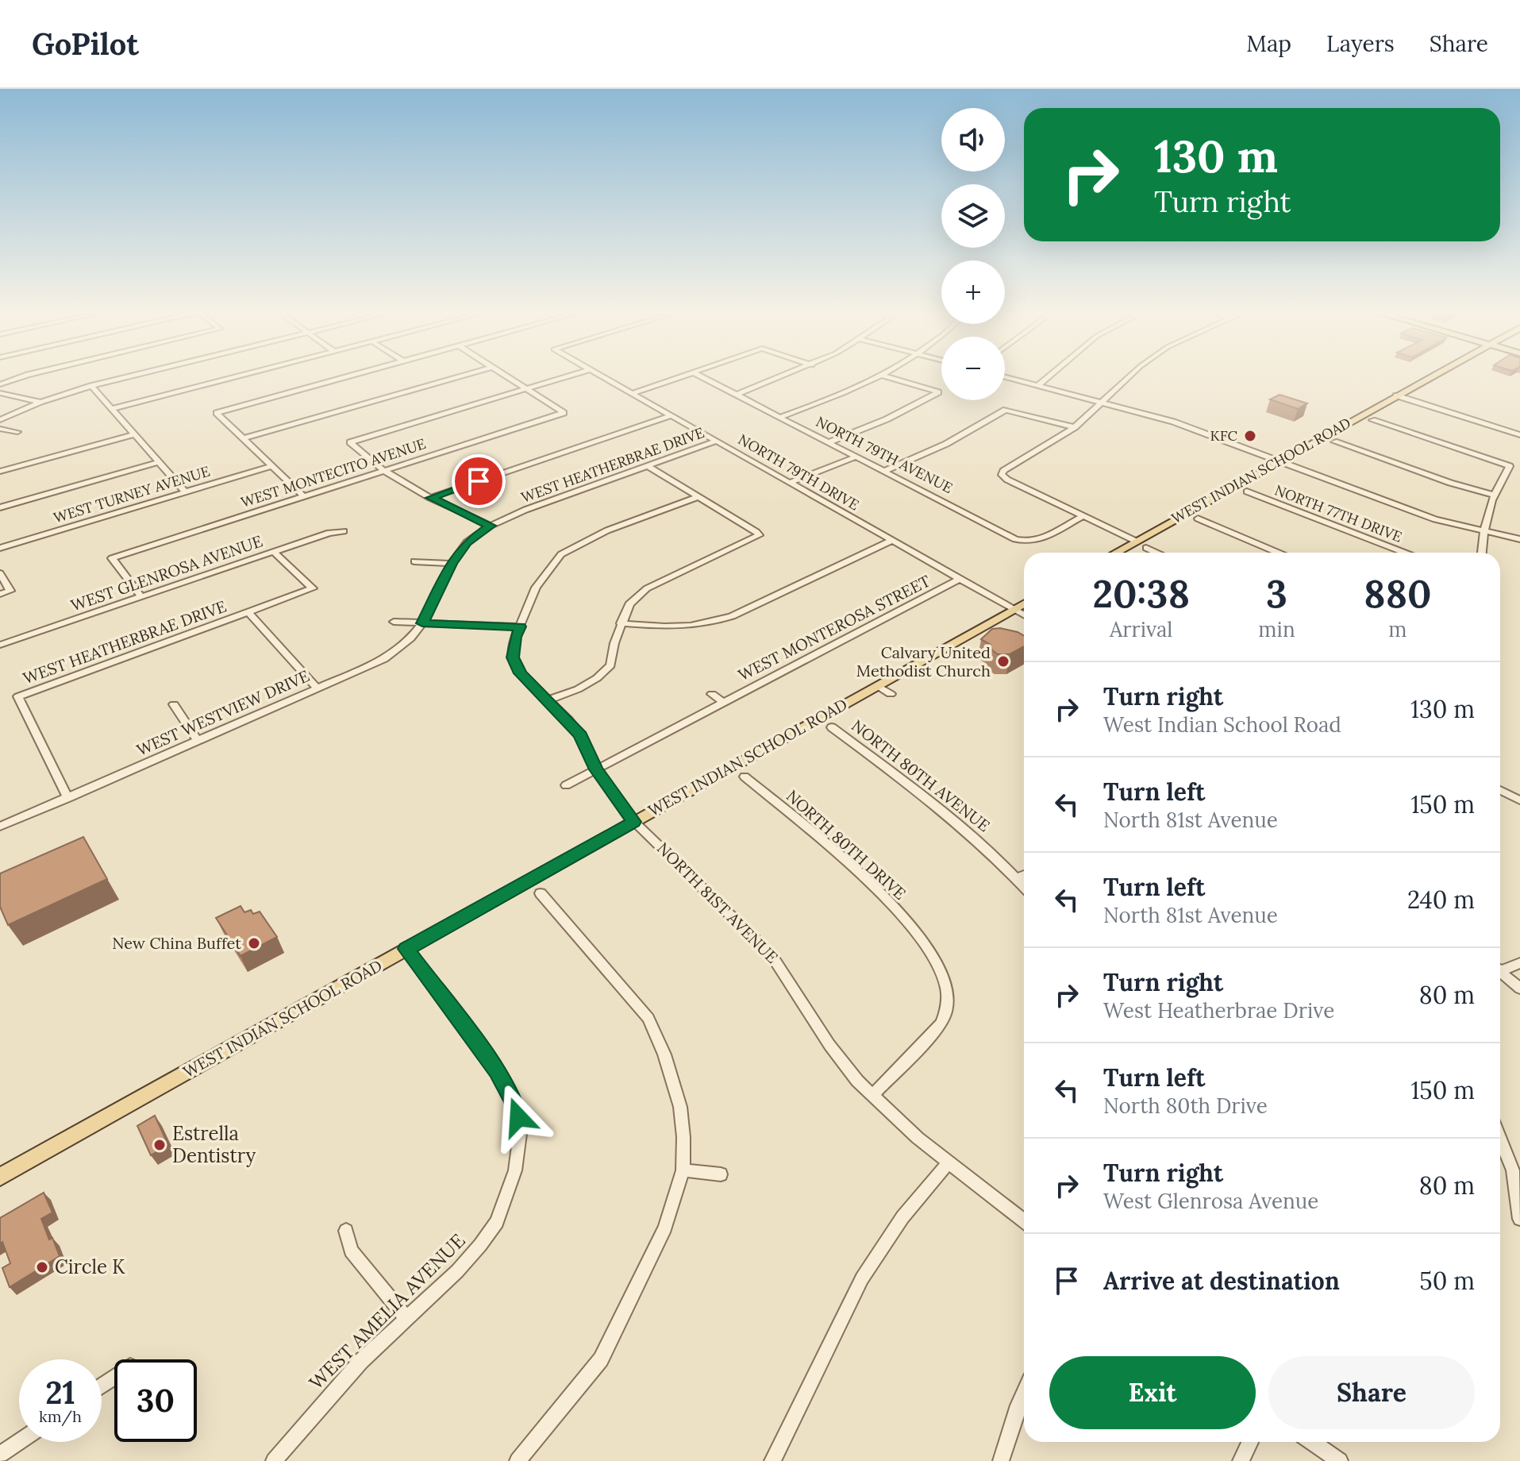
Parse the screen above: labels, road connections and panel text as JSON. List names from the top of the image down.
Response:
{
  "streets": {
    "main road": ["WEST INDIAN SCHOOL ROAD"],
    "street": [
      "NORTH 79TH AVENUE",
      "WEST HEATHERBRAE DRIVE",
      "NORTH 79TH DRIVE",
      "WEST MONTECITO AVENUE",
      "WEST TURNEY AVENUE",
      "NORTH 77TH DRIVE",
      "WEST GLENROSA AVENUE",
      "WEST MONTEROSA STREET",
      "WEST WESTVIEW DRIVE",
      "NORTH 80TH AVENUE",
      "NORTH 80TH DRIVE",
      "NORTH 81ST AVENUE",
      "WEST AMELIA AVENUE"
    ]
  },
  "crossings": [
    ["WEST HEATHERBRAE DRIVE", "NORTH 79TH DRIVE"],
    ["WEST HEATHERBRAE DRIVE", "WEST GLENROSA AVENUE"],
    ["WEST HEATHERBRAE DRIVE", "WEST WESTVIEW DRIVE"],
    ["WEST INDIAN SCHOOL ROAD", "NORTH 79TH DRIVE"],
    ["WEST INDIAN SCHOOL ROAD", "NORTH 81ST AVENUE"],
    ["WEST INDIAN SCHOOL ROAD", "WEST AMELIA AVENUE"],
    ["NORTH 79TH DRIVE", "WEST MONTEROSA STREET"],
    ["WEST MONTECITO AVENUE", "WEST GLENROSA AVENUE"],
    ["WEST MONTEROSA STREET", "NORTH 81ST AVENUE"],
    ["NORTH 80TH DRIVE", "NORTH 81ST AVENUE"]
  ],
  "places": [
    "KFC",
    "Calvary United Methodist Church",
    "New China Buffet",
    "Estrella Dentistry",
    "Circle K"
  ],
  "page": {
    "header": "GoPilot",
    "nav": ["Map", "Layers", "Share"],
    "map_buttons": ["+", "−"],
    "turn": ["130 m", "Turn right"],
    "eta": [
      "20:38",
      "Arrival",
      "3",
      "min",
      "880",
      "m"
    ],
    "list": [
      {
        "name": "Turn right",
        "note": "West Indian School Road",
        "value": "130 m"
      },
      {
        "name": "Turn left",
        "note": "North 81st Avenue",
        "value": "150 m"
      },
      {
        "name": "Turn left",
        "note": "North 81st Avenue",
        "value": "240 m"
      },
      {
        "name": "Turn right",
        "note": "West Heatherbrae Drive",
        "value": "80 m"
      },
      {
        "name": "Turn left",
        "note": "North 80th Drive",
        "value": "150 m"
      },
      {
        "name": "Turn right",
        "note": "West Glenrosa Avenue",
        "value": "80 m"
      },
      {
        "name": "Arrive at destination",
        "value": "50 m"
      }
    ],
    "buttons": ["Exit", "Share"],
    "speed": "21 km/h",
    "limit": "30"
  }
}
